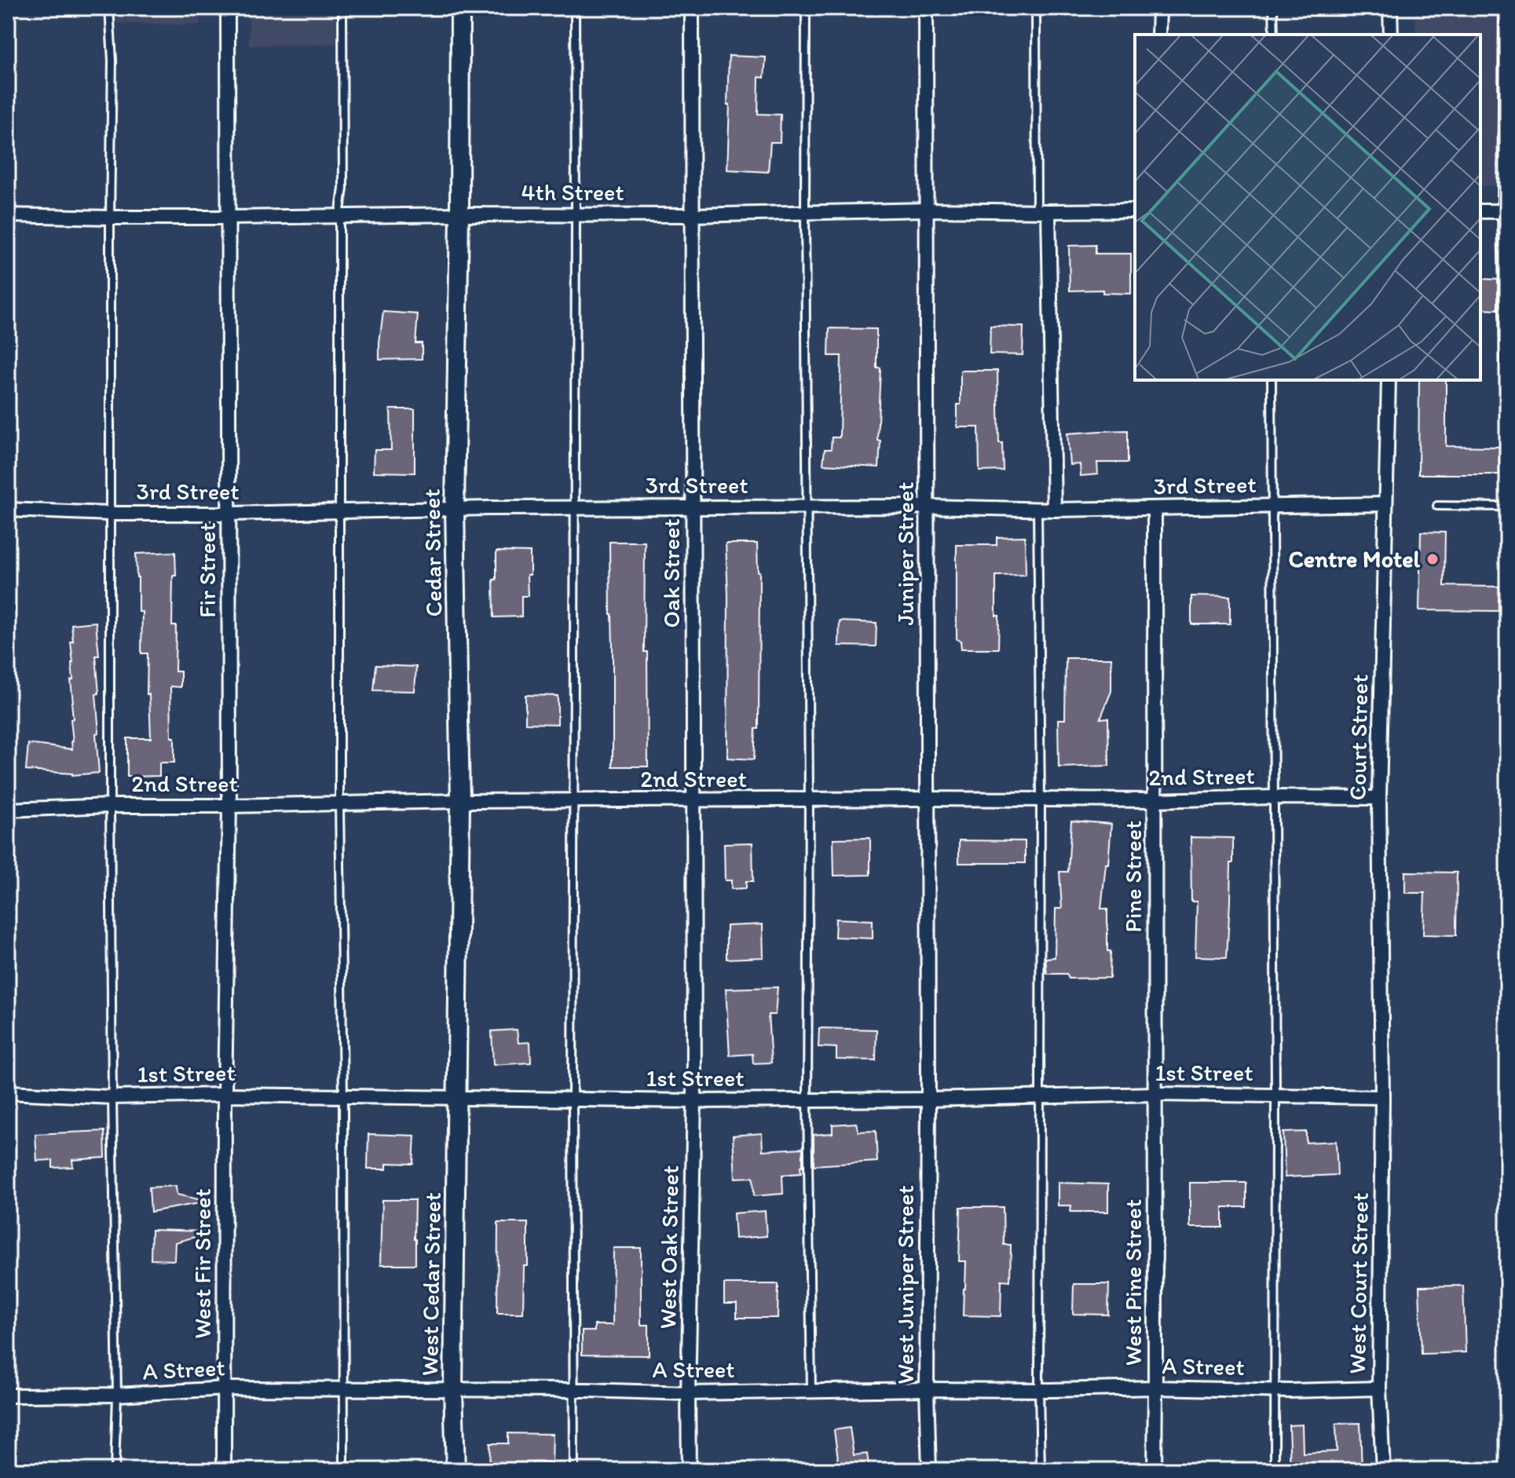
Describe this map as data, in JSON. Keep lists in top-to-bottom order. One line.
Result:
{"streets":{"street":["4th Street","3rd Street","Cedar Street","Juniper Street","Fir Street","Oak Street","Court Street","2nd Street","Pine Street","1st Street","West Oak Street","West Fir Street","West Pine Street","West Court Street","West Cedar Street","West Juniper Street","A Street"]},"crossings":[["4th Street","Cedar Street"],["4th Street","Juniper Street"],["4th Street","Fir Street"],["4th Street","Oak Street"],["3rd Street","Cedar Street"],["3rd Street","Juniper Street"],["3rd Street","Fir Street"],["3rd Street","Oak Street"],["3rd Street","Court Street"],["3rd Street","Pine Street"],["Cedar Street","2nd Street"],["Cedar Street","1st Street"],["Cedar Street","West Cedar Street"],["Juniper Street","2nd Street"],["Juniper Street","1st Street"],["Juniper Street","West Juniper Street"],["Fir Street","2nd Street"],["Fir Street","1st Street"],["Fir Street","West Fir Street"],["Oak Street","2nd Street"],["Oak Street","1st Street"],["Oak Street","West Oak Street"],["Court Street","2nd Street"],["Court Street","1st Street"],["Court Street","West Court Street"],["2nd Street","Pine Street"],["Pine Street","1st Street"],["Pine Street","West Pine Street"],["1st Street","West Oak Street"],["1st Street","West Fir Street"],["1st Street","West Pine Street"],["1st Street","West Court Street"],["1st Street","West Cedar Street"],["1st Street","West Juniper Street"],["West Oak Street","A Street"],["West Fir Street","A Street"],["West Pine Street","A Street"],["West Court Street","A Street"],["West Cedar Street","A Street"],["West Juniper Street","A Street"]],"places":["Centre Motel"]}
